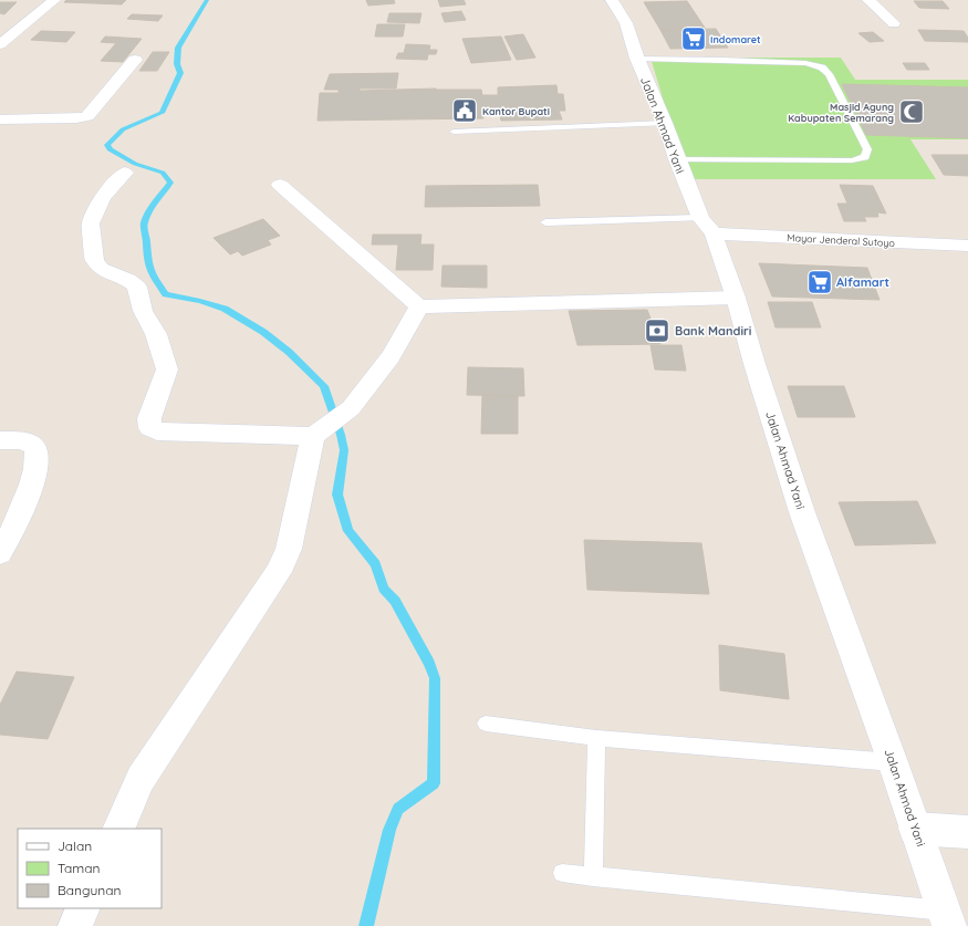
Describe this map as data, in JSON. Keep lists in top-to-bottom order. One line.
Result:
{"streets":{"street":["Jalan Ahmad Yani","Mayor Jenderal Sutoyo"]},"crossings":[["Jalan Ahmad Yani","Mayor Jenderal Sutoyo"]],"places":{"supermarket":["Indomaret","Alfamart"],"public building":["Kantor Bupati"],"mosque":["Masjid Agung Kabupaten Semarang"],"bank":["Bank Mandiri"]},"legend":["Jalan","Taman","Bangunan"]}
